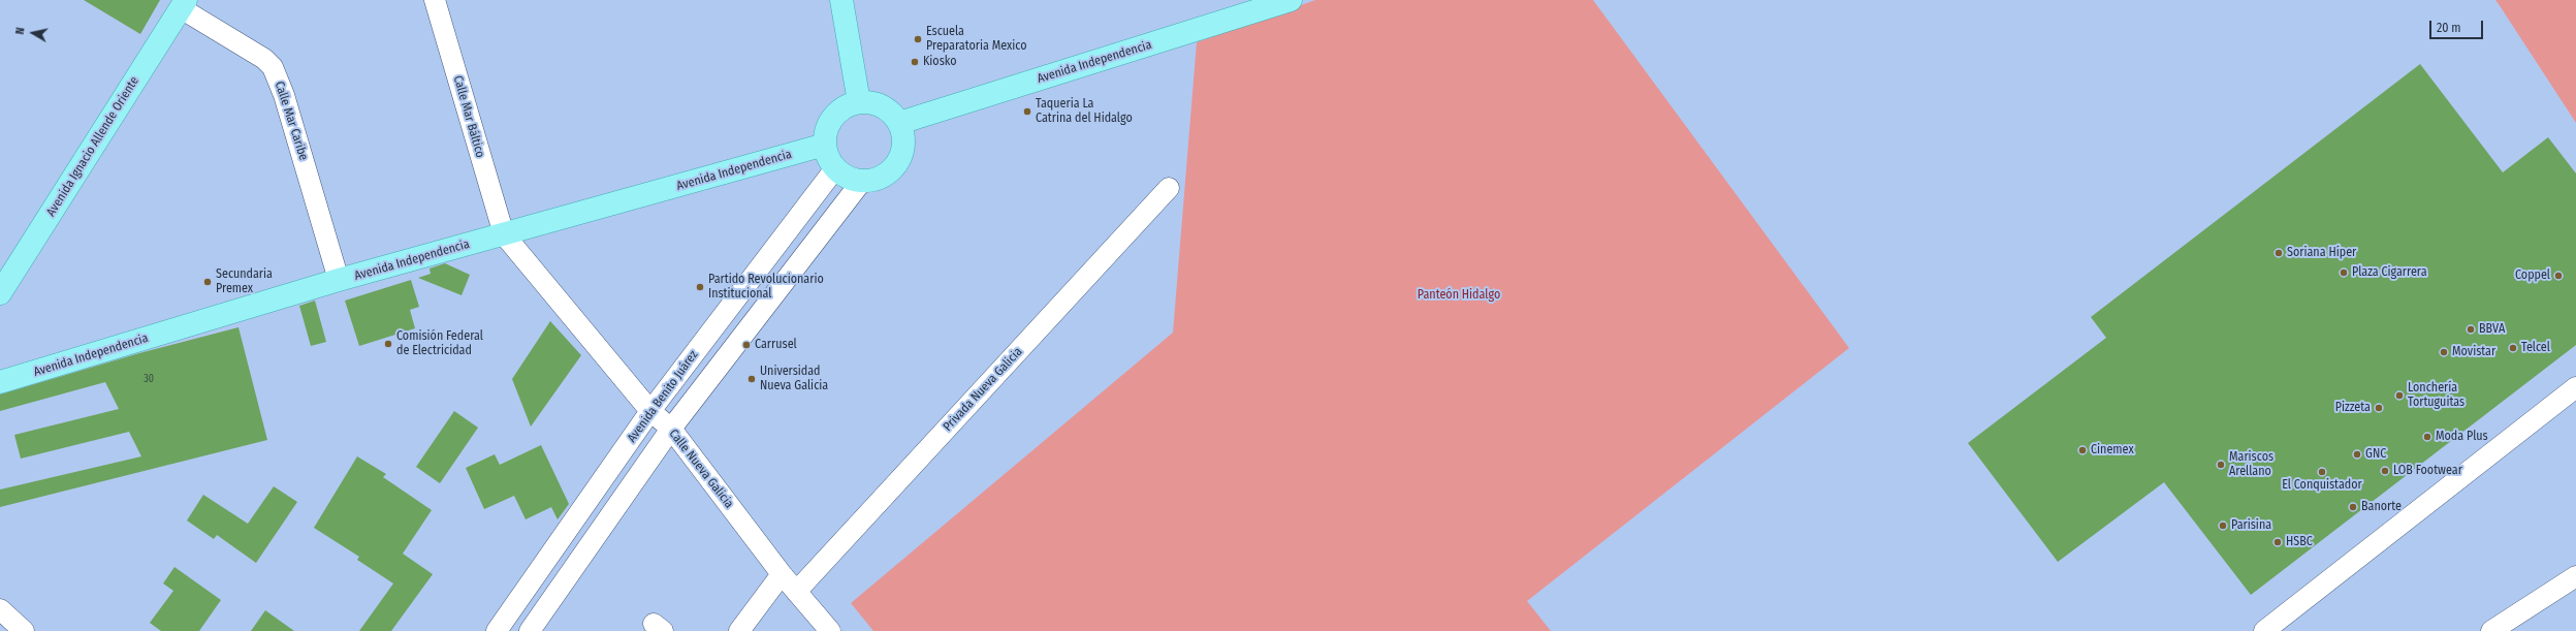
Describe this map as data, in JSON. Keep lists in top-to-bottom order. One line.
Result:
{"streets":{"main road":["Avenida Independencia","Avenida Ignacio Allende Oriente"],"street":["Calle Mar Báltico","Calle Mar Caribe","Privada Nueva Galicia","Avenida Benito Juárez","Calle Nueva Galicia"]},"crossings":[["Avenida Independencia","Calle Mar Báltico"],["Avenida Independencia","Calle Mar Caribe"],["Avenida Independencia","Avenida Benito Juárez"],["Avenida Independencia","Calle Nueva Galicia"],["Calle Mar Báltico","Calle Nueva Galicia"],["Calle Mar Caribe","Avenida Ignacio Allende Oriente"],["Privada Nueva Galicia","Calle Nueva Galicia"],["Avenida Benito Juárez","Calle Nueva Galicia"]],"parks":["Panteón Hidalgo"],"places":["Escuela Preparatoria Mexico","Kiosko","Taqueria La Catrina del Hidalgo","Soriana Híper","Plaza Cigarrera","Coppel","Secundaria Premex","Partido Revolucionario Institucional","BBVA","Comisión Federal de Electricidad","Carrusel","Telcel","Movistar","Universidad Nueva Galicia","Lonchería Tortuguitas","Pizzeta","Moda Plus","Cinemex","GNC","Mariscos Arellano","LOB Footwear","El Conquistador","Banorte","Parisina","HSBC"],"house_numbers":["30"],"scale_bar":"20 m","north":"left"}
